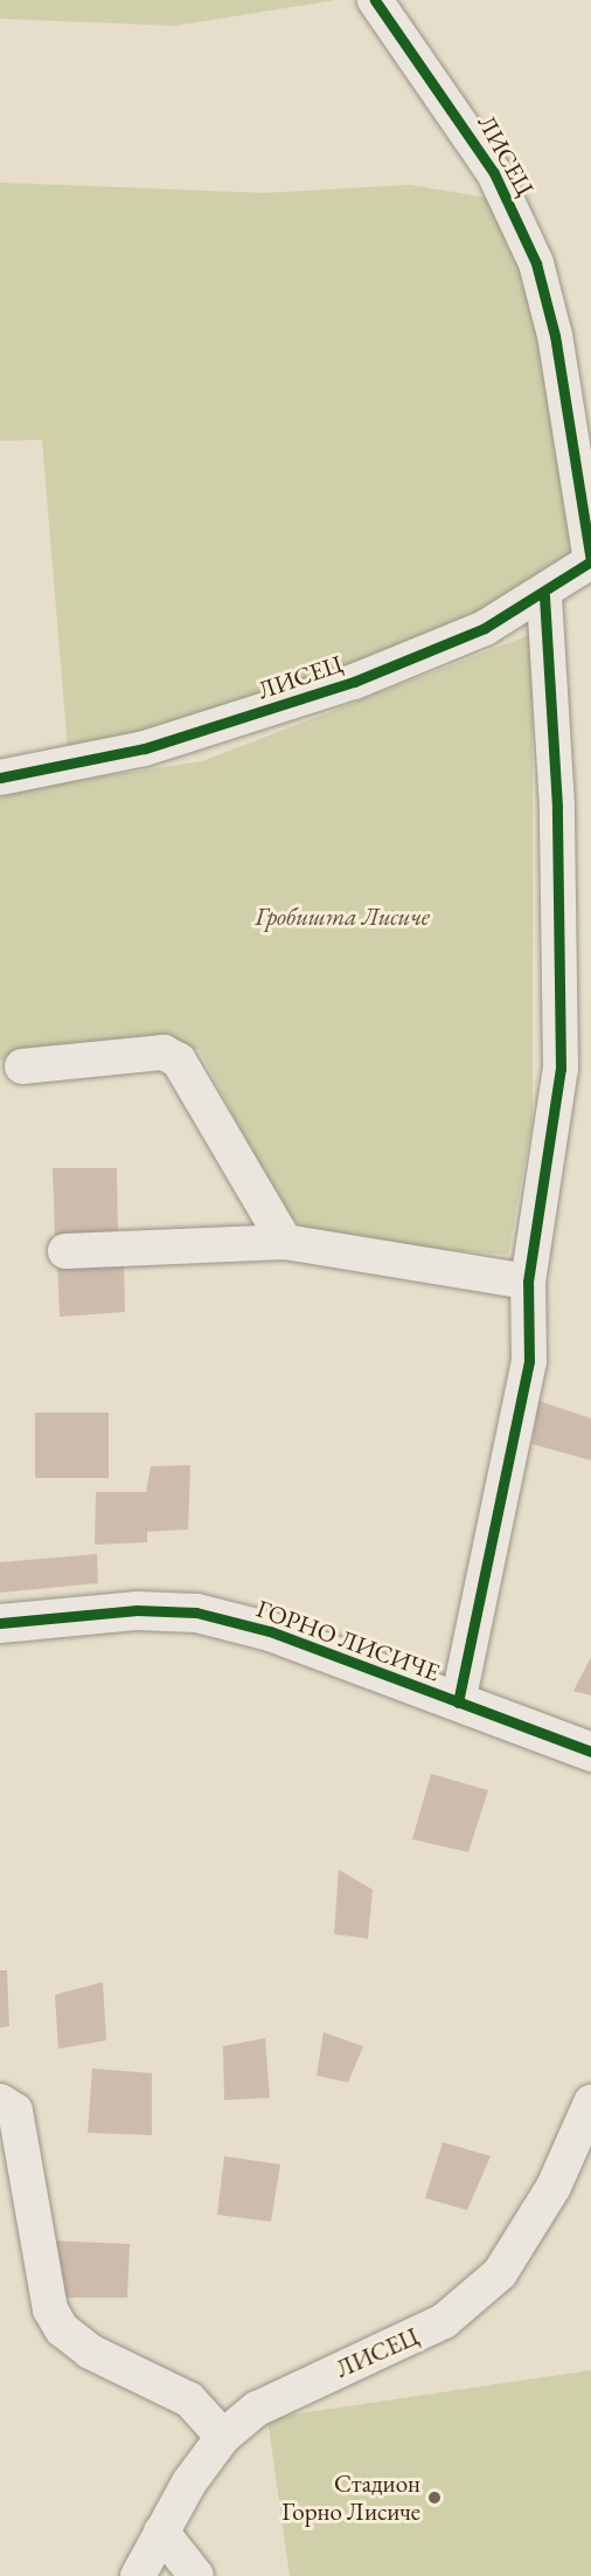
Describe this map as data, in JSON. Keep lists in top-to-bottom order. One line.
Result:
{"streets":{"street":["ЛИСЕЦ","ГОРНО ЛИСИЧЕ"]},"parks":["Гробишта Лисиче"],"places":["Стадион Горно Лисиче"]}
